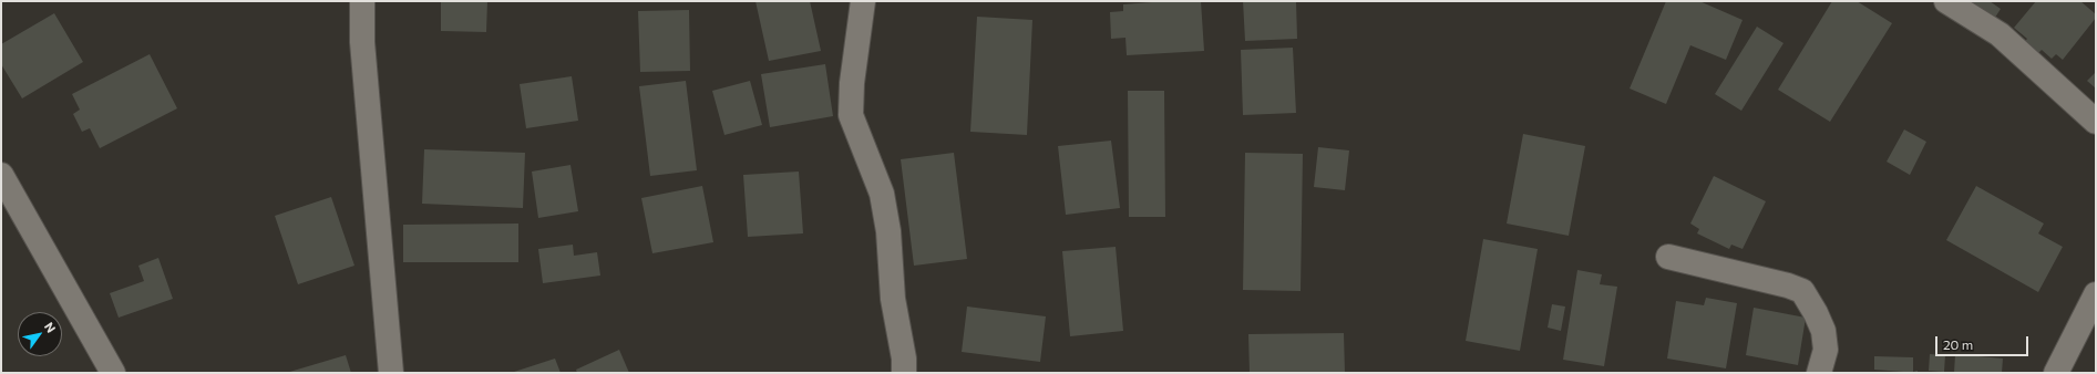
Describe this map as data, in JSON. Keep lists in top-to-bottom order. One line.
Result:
{"scale_bar":"20 m","north":"top right"}
